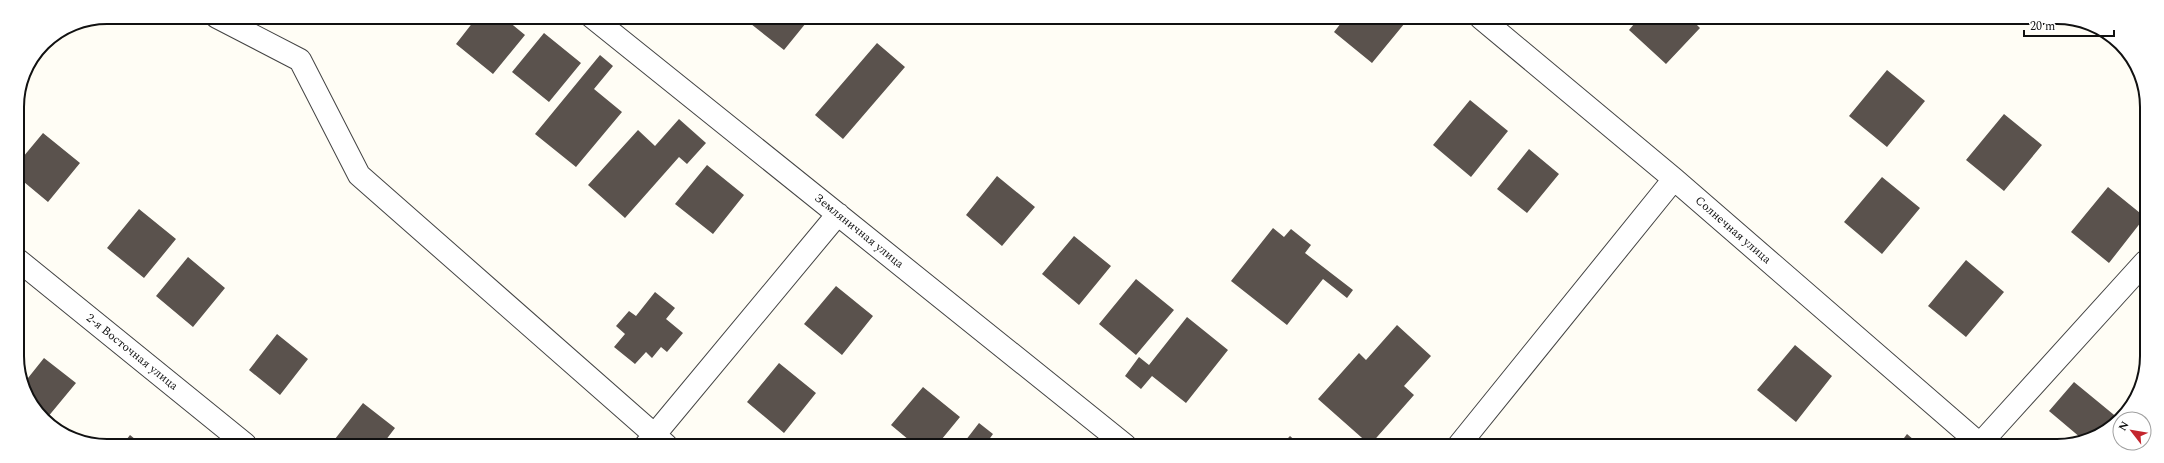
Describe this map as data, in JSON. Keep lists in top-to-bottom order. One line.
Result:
{"streets":{"street":["Солнечная улица","Земляничная улица","2-я Восточная улица"]},"scale_bar":"20 m","north":"top left"}
